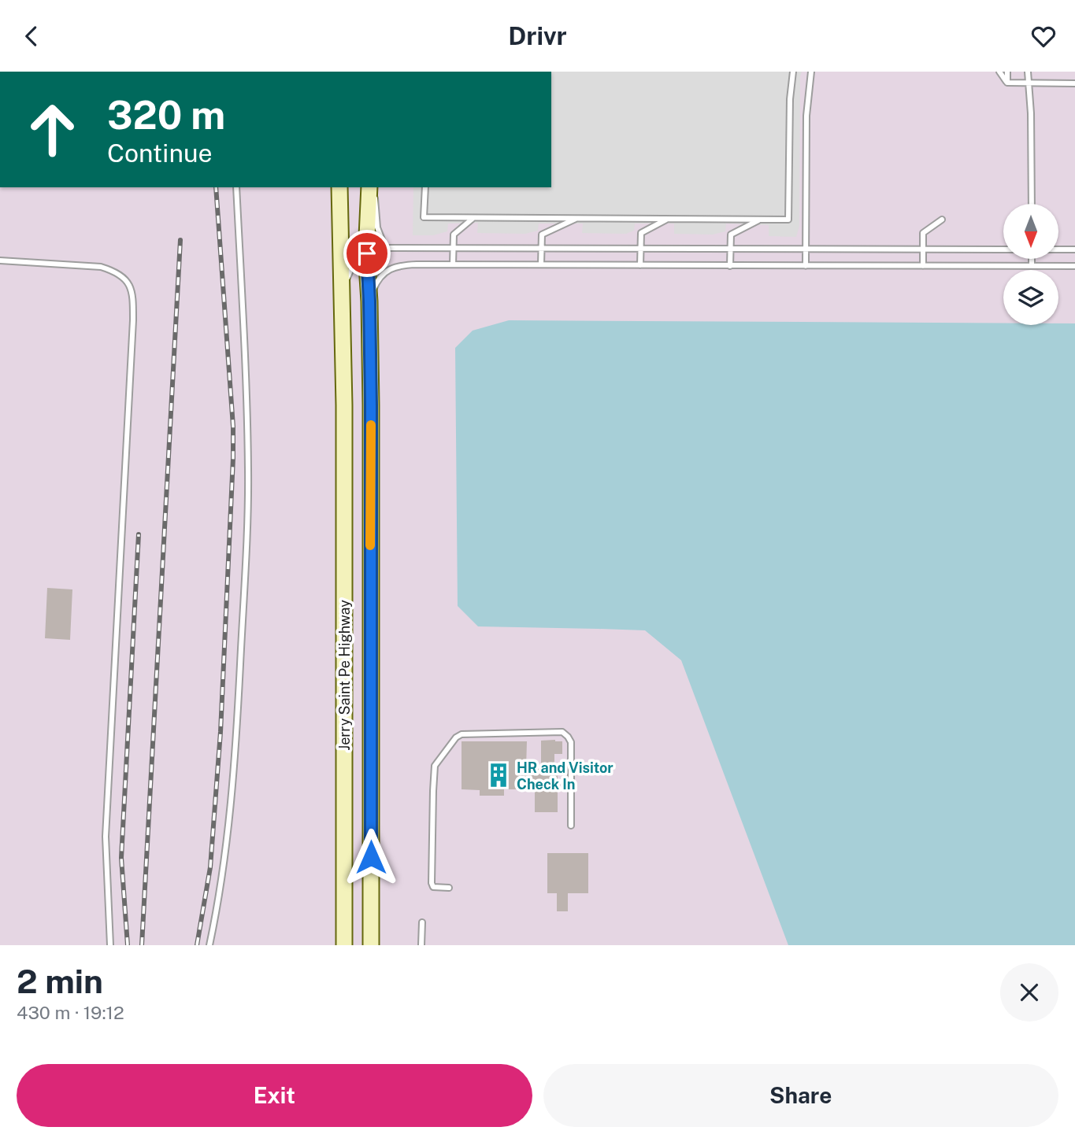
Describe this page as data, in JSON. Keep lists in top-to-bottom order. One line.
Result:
{"streets":{"main road":["Jerry Saint Pe Highway"]},"places":{"building":["HR and Visitor Check In"]},"north":"bottom","page":{"header":"Drivr","turn":["320 m","Continue"],"heading":["2 min","430 m · 19:12"],"buttons":["Exit","Share"]}}
